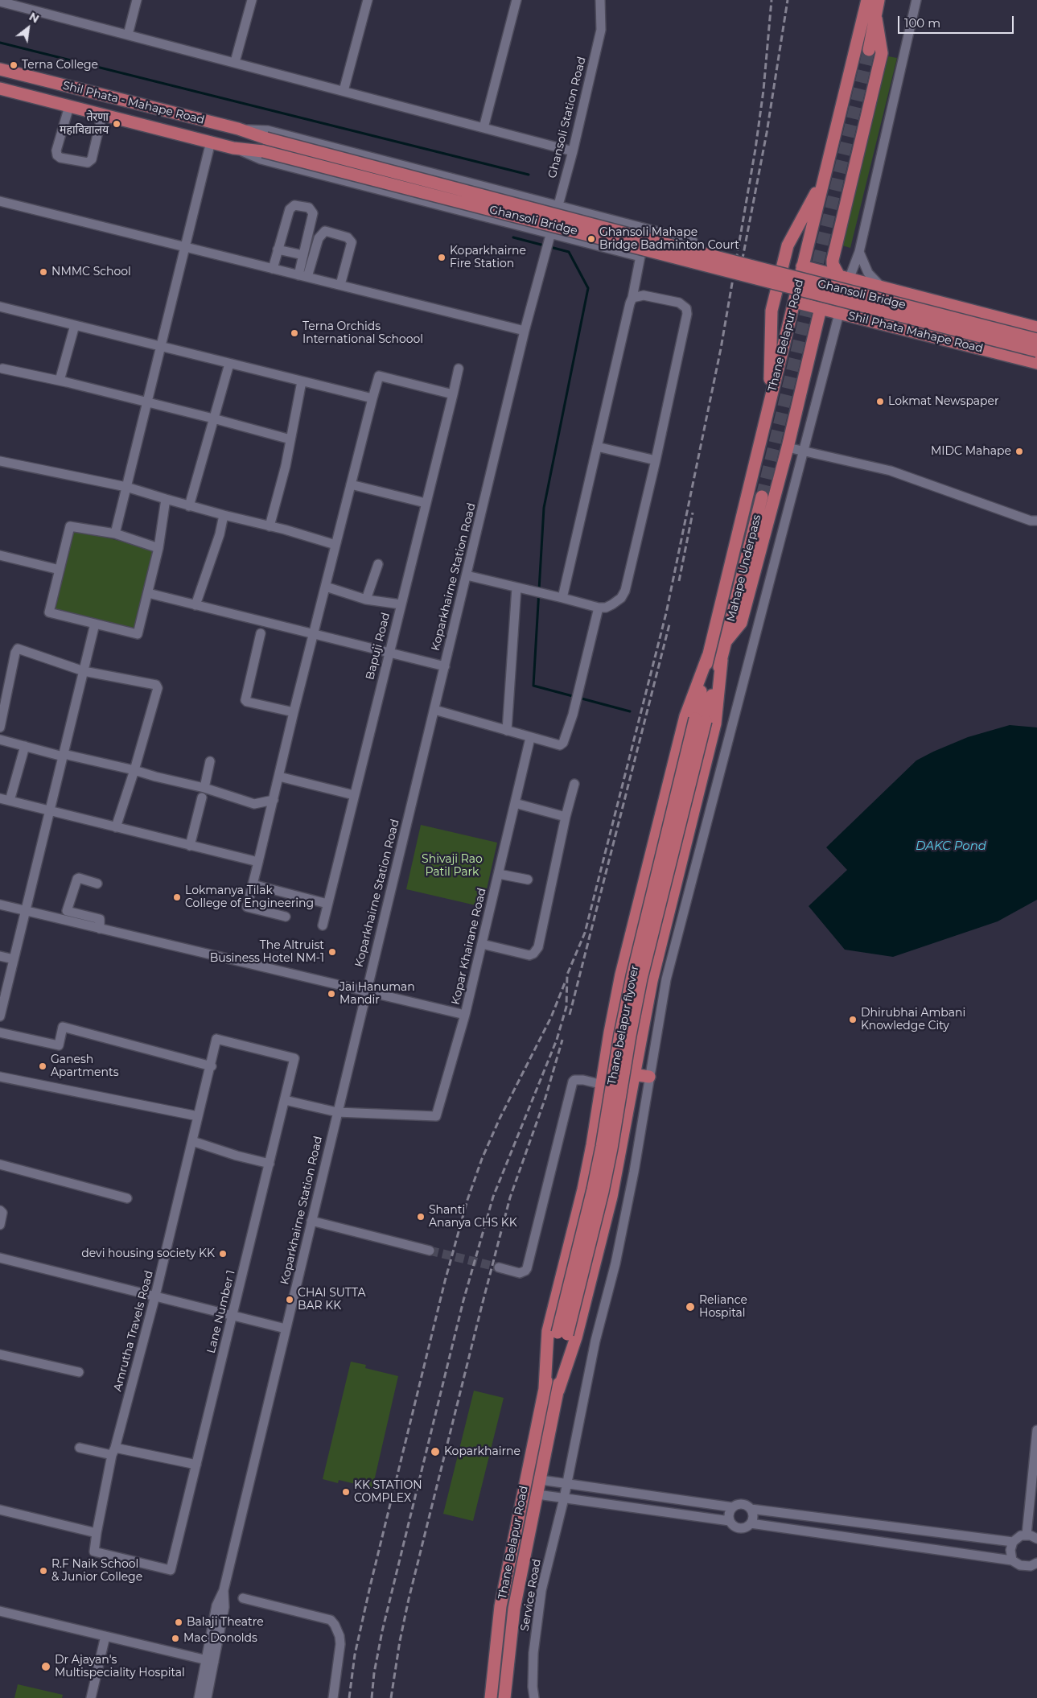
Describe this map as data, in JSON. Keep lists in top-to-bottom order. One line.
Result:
{"streets":{"main road":["Shil Phata - Mahape Road","Ghansoli Bridge","Shil Phata Mahape Road","Thane Belapur Road","Mahape Underpass","Thane belapur flyover"],"street":["Ghansoli Station Road","Koparkhairne Station Road","Bapuji Road","Kopar Khairane Road","Lane Number 1","Amrutha Travels Road","Service Road"]},"crossings":[["Shil Phata - Mahape Road","Ghansoli Bridge"],["Ghansoli Station Road","Koparkhairne Station Road"],["Shil Phata Mahape Road","Thane Belapur Road"],["Shil Phata Mahape Road","Service Road"],["Koparkhairne Station Road","Kopar Khairane Road"],["Lane Number 1","Amrutha Travels Road"]],"water":["DAKC Pond"],"parks":["Shivaji Rao Patil Park"],"places":["Terna College","तेरणा महाविद्यालय","Ghansoli Mahape Bridge Badminton Court","Koparkhairne Fire Station","NMMC School","Terna Orchids International Schoool","Lokmat Newspaper","MIDC Mahape","Lokmanya Tilak College of Engineering","The Altruist Business Hotel NM-1","Jai Hanuman Mandir","Dhirubhai Ambani Knowledge City","Ganesh Apartments","Shanti Ananya CHS KK","devi housing society KK","CHAI SUTTA BAR KK","Reliance Hospital","Koparkhairne","KK STATION COMPLEX","R.F Naik School & Junior College","Balaji Theatre","Mac Donolds","Dr Ajayan's Multispeciality Hospital"],"scale_bar":"100 m","north":"top right"}
